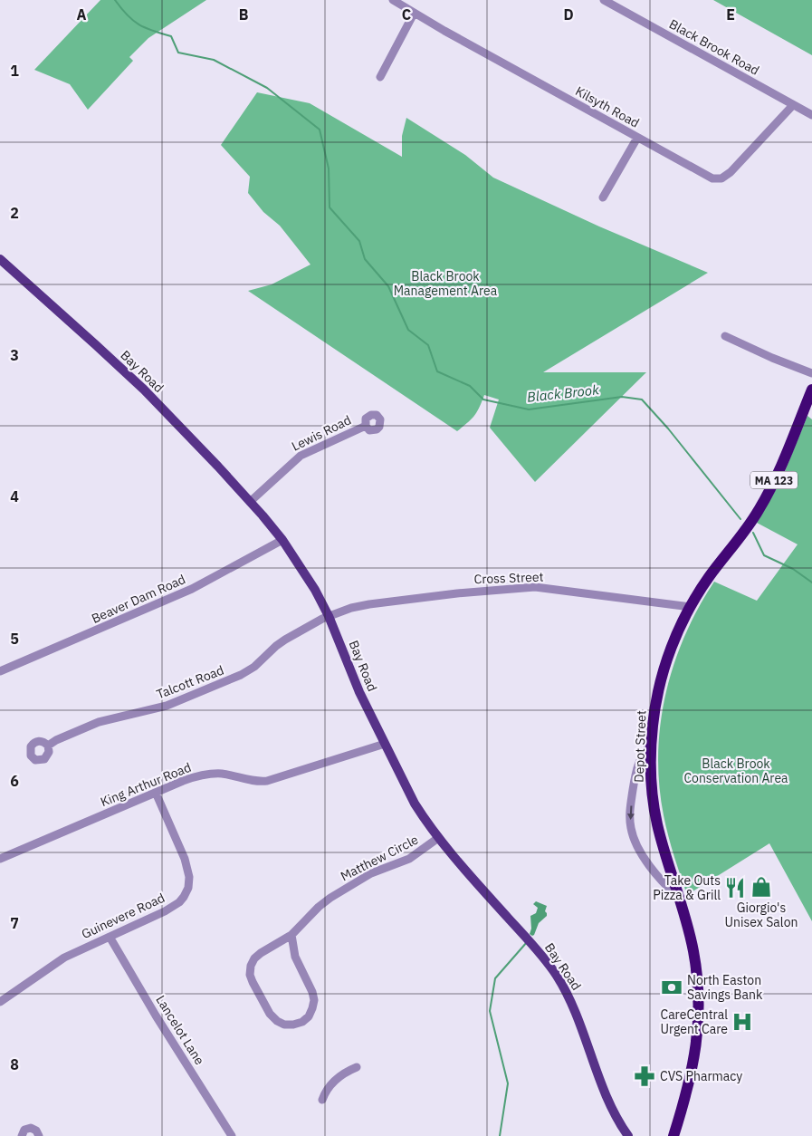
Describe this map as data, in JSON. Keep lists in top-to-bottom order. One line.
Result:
{"streets":{"highway":["MA 123","Depot Street"],"main road":["Bay Road"],"street":["Black Brook Road","Kilsyth Road","Lewis Road","Cross Street","Beaver Dam Road","Talcott Road","King Arthur Road","Matthew Circle","Guinevere Road","Lancelot Lane"]},"crossings":[["Black Brook Road","Kilsyth Road"],["Bay Road","Lewis Road"],["Bay Road","Cross Street"],["Bay Road","Beaver Dam Road"],["Bay Road","Talcott Road"],["Bay Road","King Arthur Road"],["Bay Road","Matthew Circle"],["Cross Street","Talcott Road"],["Cross Street","Depot Street"],["King Arthur Road","Guinevere Road"],["Guinevere Road","Lancelot Lane"]],"water":["Black Brook"],"parks":["Black Brook Management Area","Black Brook Conservation Area"],"places":{"shop":["Giorgio's Unisex Salon"],"restaurant":["Take Outs Pizza & Grill"],"bank":["North Easton Savings Bank"],"hospital":["CareCentral Urgent Care"],"pharmacy":["CVS Pharmacy"]},"grid":{"columns":["A","B","C","D","E"],"rows":["1","2","3","4","5","6","7","8"]}}
